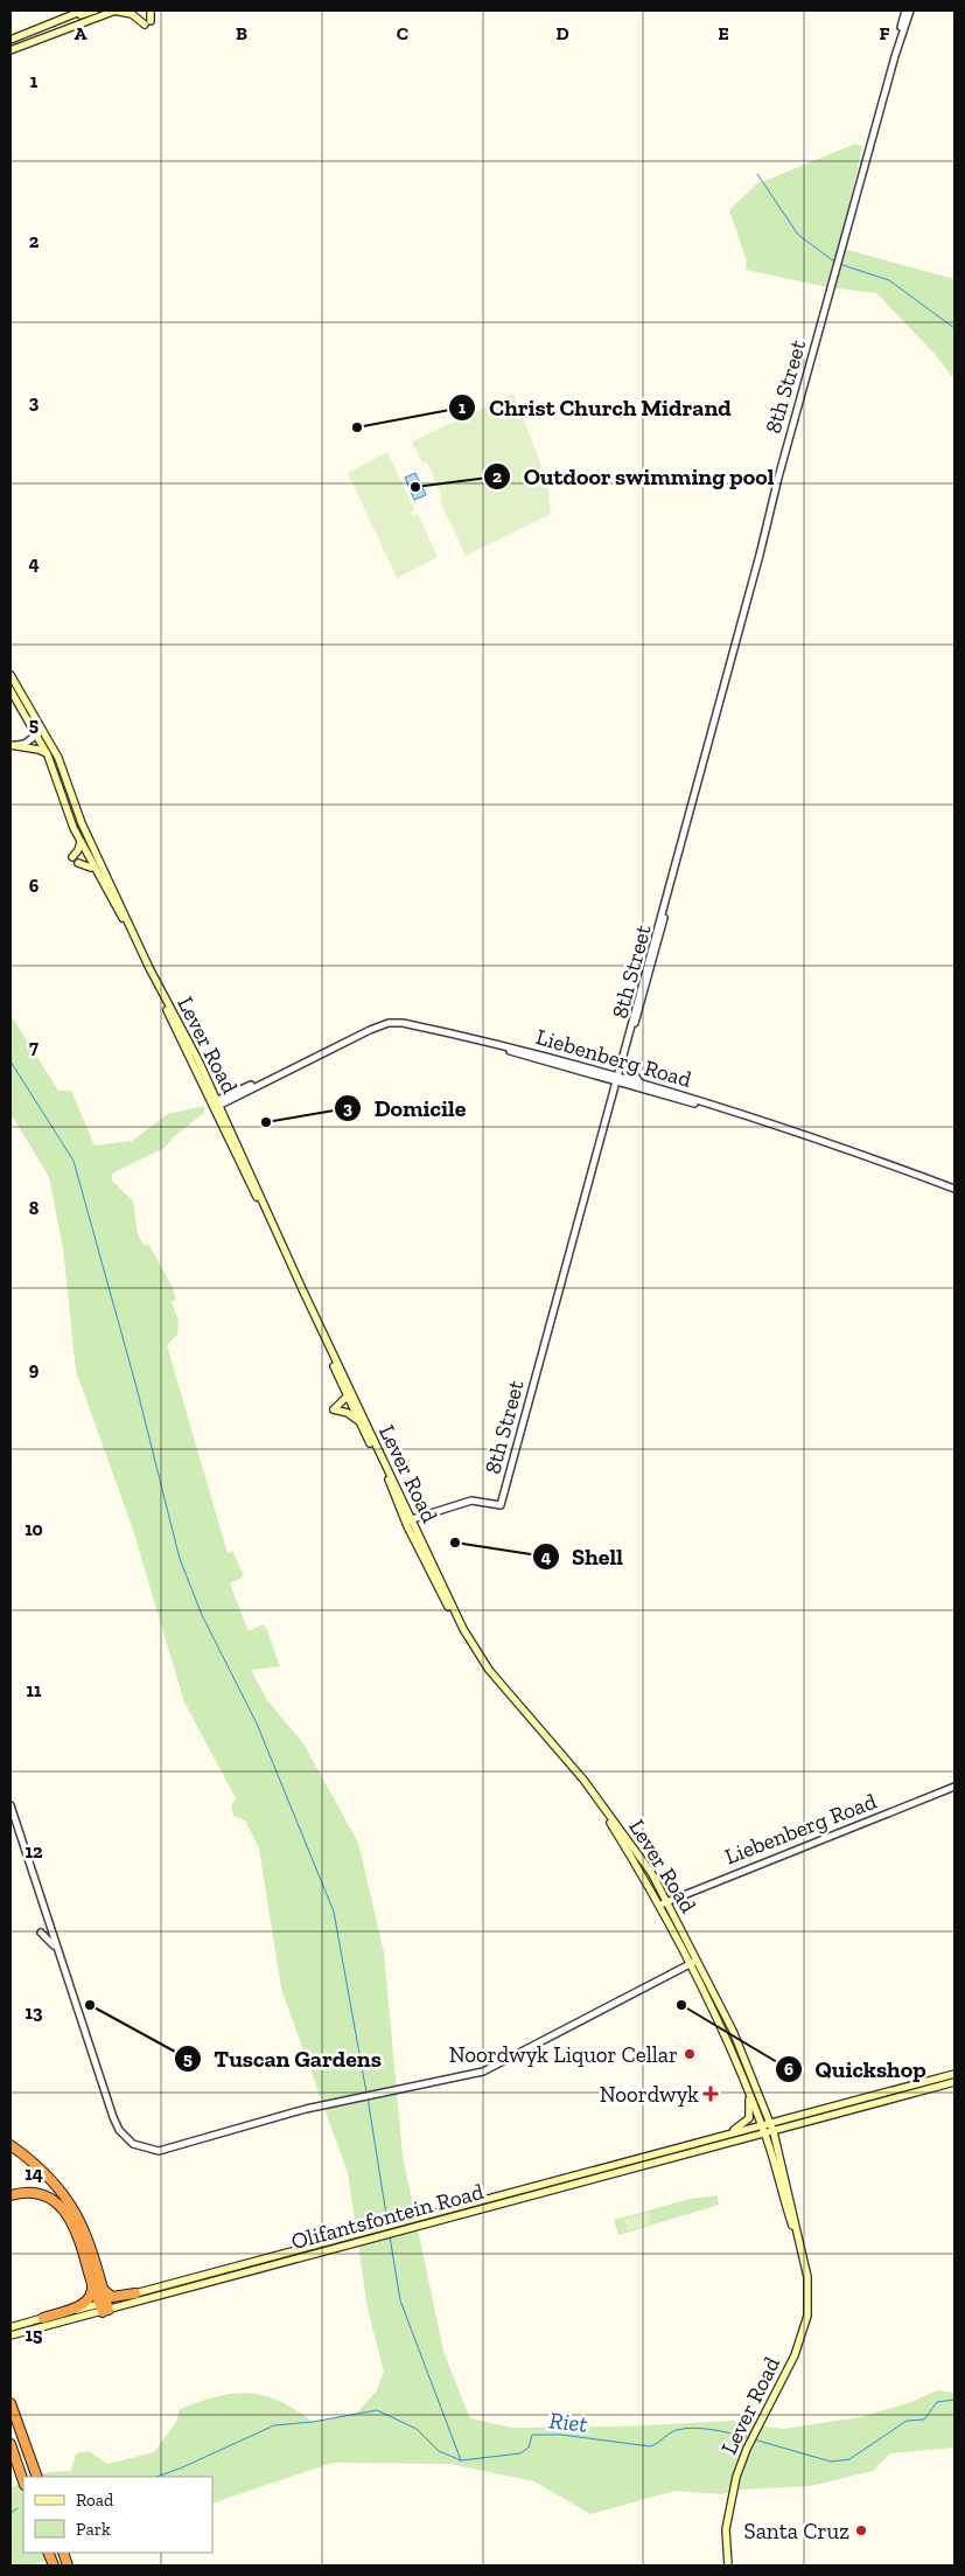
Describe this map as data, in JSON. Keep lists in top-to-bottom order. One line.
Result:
{"streets":{"main road":["Lever Road","Olifantsfontein Road"],"street":["8th Street","Liebenberg Road"]},"crossings":[["8th Street","Lever Road"],["8th Street","Liebenberg Road"],["Lever Road","Liebenberg Road"],["Lever Road","Olifantsfontein Road"]],"water":["Riet"],"places":{"other":["Christ Church Midrand","Outdoor swimming pool","Domicile","Shell","Tuscan Gardens","Quickshop","Noordwyk Liquor Cellar","Santa Cruz"],"health":["Noordwyk"]},"legend":["Road","Park"],"grid":{"columns":["A","B","C","D","E","F"],"rows":["1","2","3","4","5","6","7","8","9","10","11","12","13","14","15"]}}
